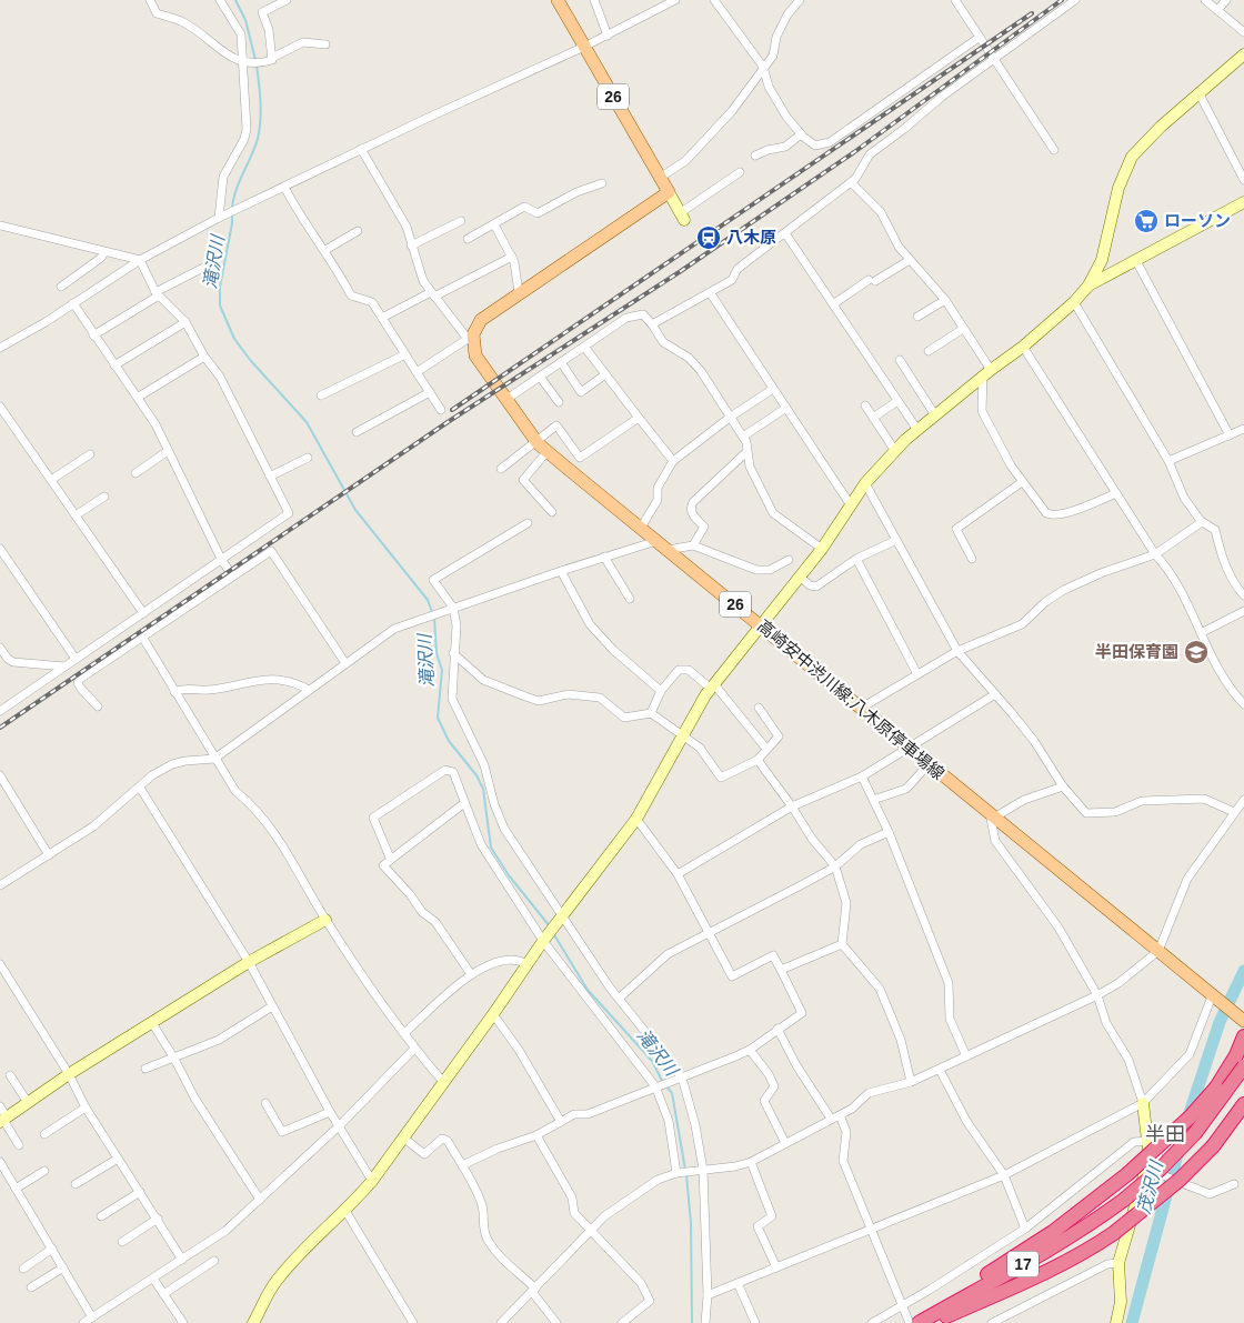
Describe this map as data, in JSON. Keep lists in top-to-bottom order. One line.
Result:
{"streets":{"highway":["17"],"main road":["26","高崎安中渋川線;八木原停車場線"]},"crossings":[["26","高崎安中渋川線;八木原停車場線"]],"districts":["半田"],"water":["滝沢川","茂沢川"],"places":{"supermarket":["ローソン"],"station":["八木原"],"school or university":["半田保育園"]}}
